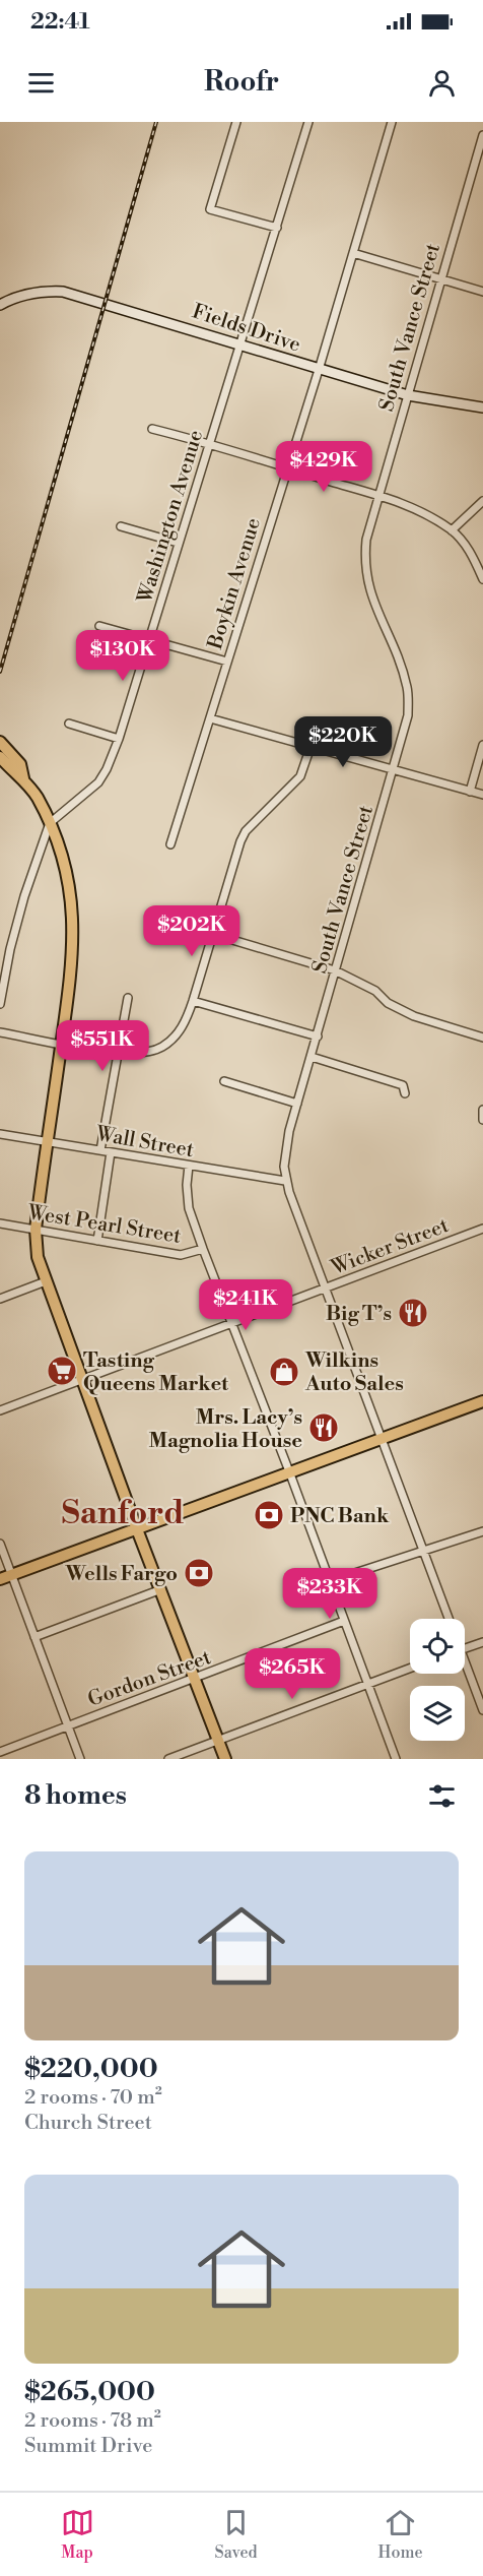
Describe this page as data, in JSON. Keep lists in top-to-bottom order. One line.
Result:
{"streets":{"street":["Fields Drive","South Vance Street","Washington Avenue","Boykin Avenue","Wall Street","West Pearl Street","Wicker Street","Gordon Street"]},"crossings":[["Fields Drive","South Vance Street"],["Fields Drive","Washington Avenue"],["Fields Drive","Boykin Avenue"],["South Vance Street","Wall Street"],["South Vance Street","Wicker Street"]],"districts":["Sanford"],"places":{"restaurant":["Big T’s","Mrs. Lacy’s Magnolia House"],"supermarket":["Tasting Queens Market"],"shop":["Wilkins Auto Sales"],"bank":["PNC Bank","Wells Fargo"]},"page":{"status":"22:41","header":"Roofr","price":["$429K","$130K","$220K","$202K","$551K","$241K","$233K","$265K"],"heading":"8 homes","list":[{"name":"$220,000","note":"2 rooms · 70 m² · Church Street"},{"name":"$265,000","note":"2 rooms · 78 m² · Summit Drive"}],"tabs":["Map","Saved","Home"]}}
